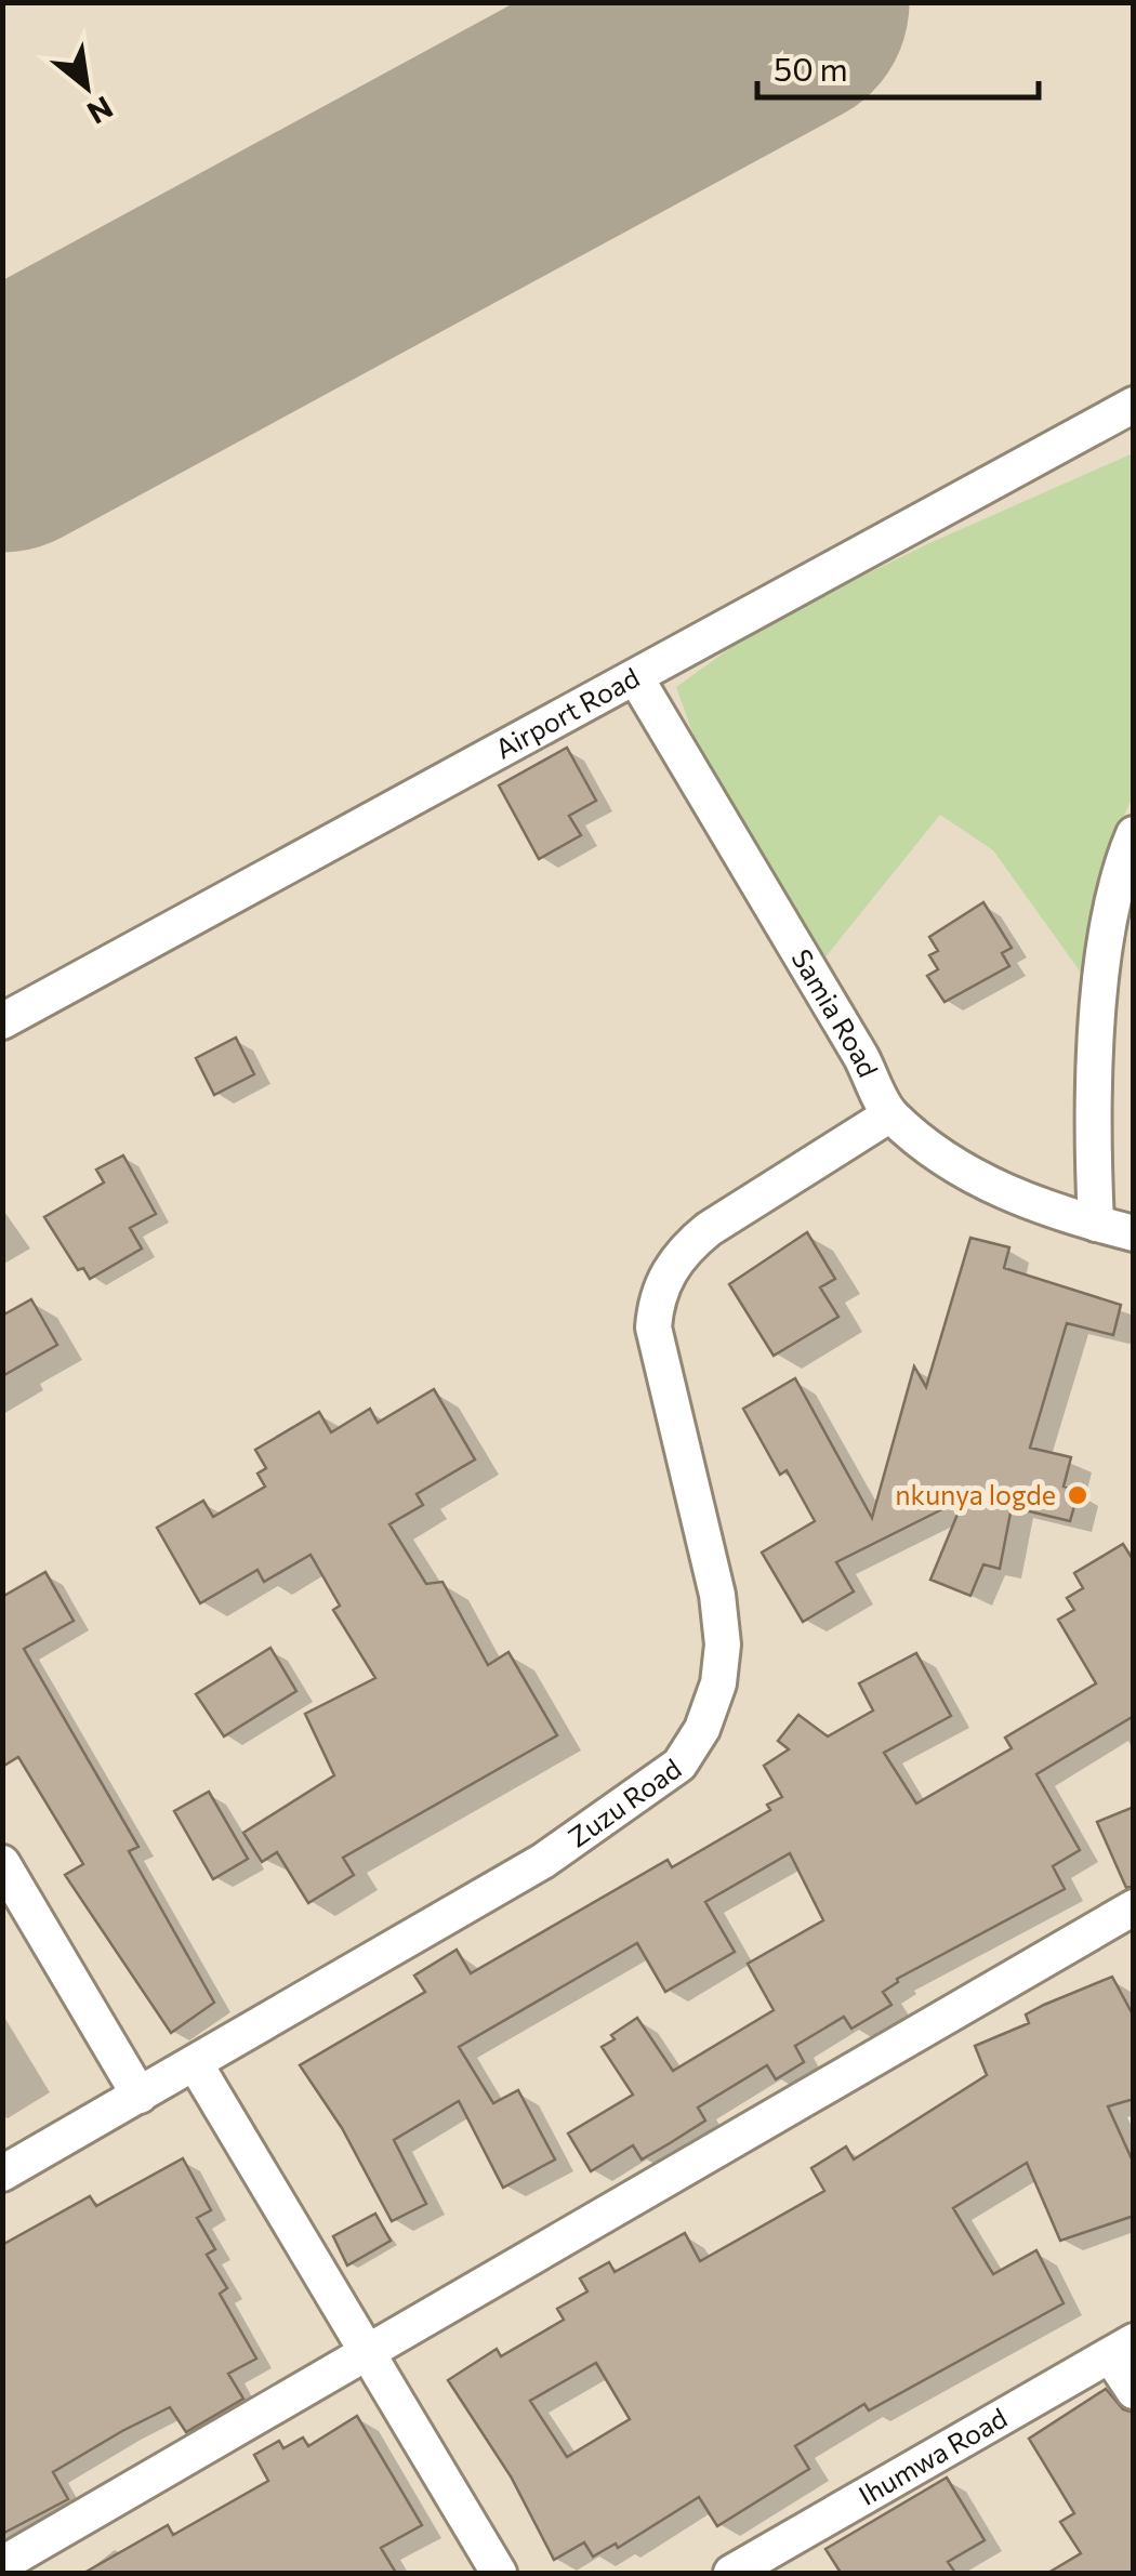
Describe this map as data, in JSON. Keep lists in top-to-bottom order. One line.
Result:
{"streets":{"street":["Airport Road","Samia Road","Zuzu Road","Ihumwa Road"]},"crossings":[["Airport Road","Samia Road"],["Samia Road","Zuzu Road"]],"places":["nkunya logde"],"scale_bar":"50 m","north":"bottom right"}
